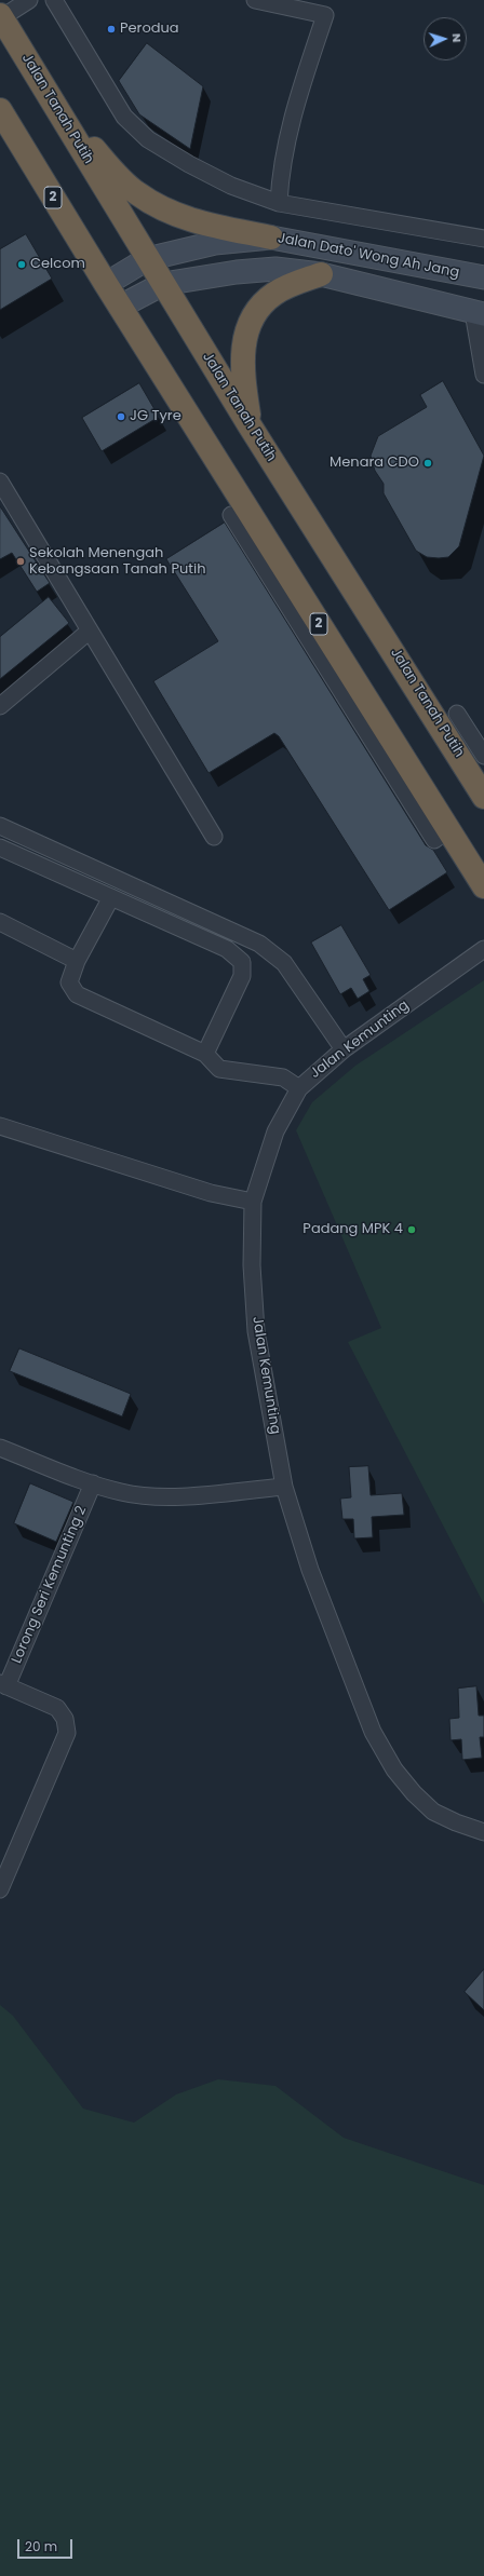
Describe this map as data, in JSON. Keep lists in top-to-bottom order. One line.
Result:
{"streets":{"highway":["Jalan Tanah Putih","2"],"main road":["Jalan Dato' Wong Ah Jang"],"street":["Jalan Kemunting","Lorong Seri Kemunting 2"]},"crossings":[["Jalan Tanah Putih","Jalan Dato' Wong Ah Jang"],["2","Jalan Dato' Wong Ah Jang"]],"places":["Perodua","Celcom","JG Tyre","Menara CDO","Sekolah Menengah Kebangsaan Tanah Putih","Padang MPK 4"],"scale_bar":"20 m","north":"right"}
